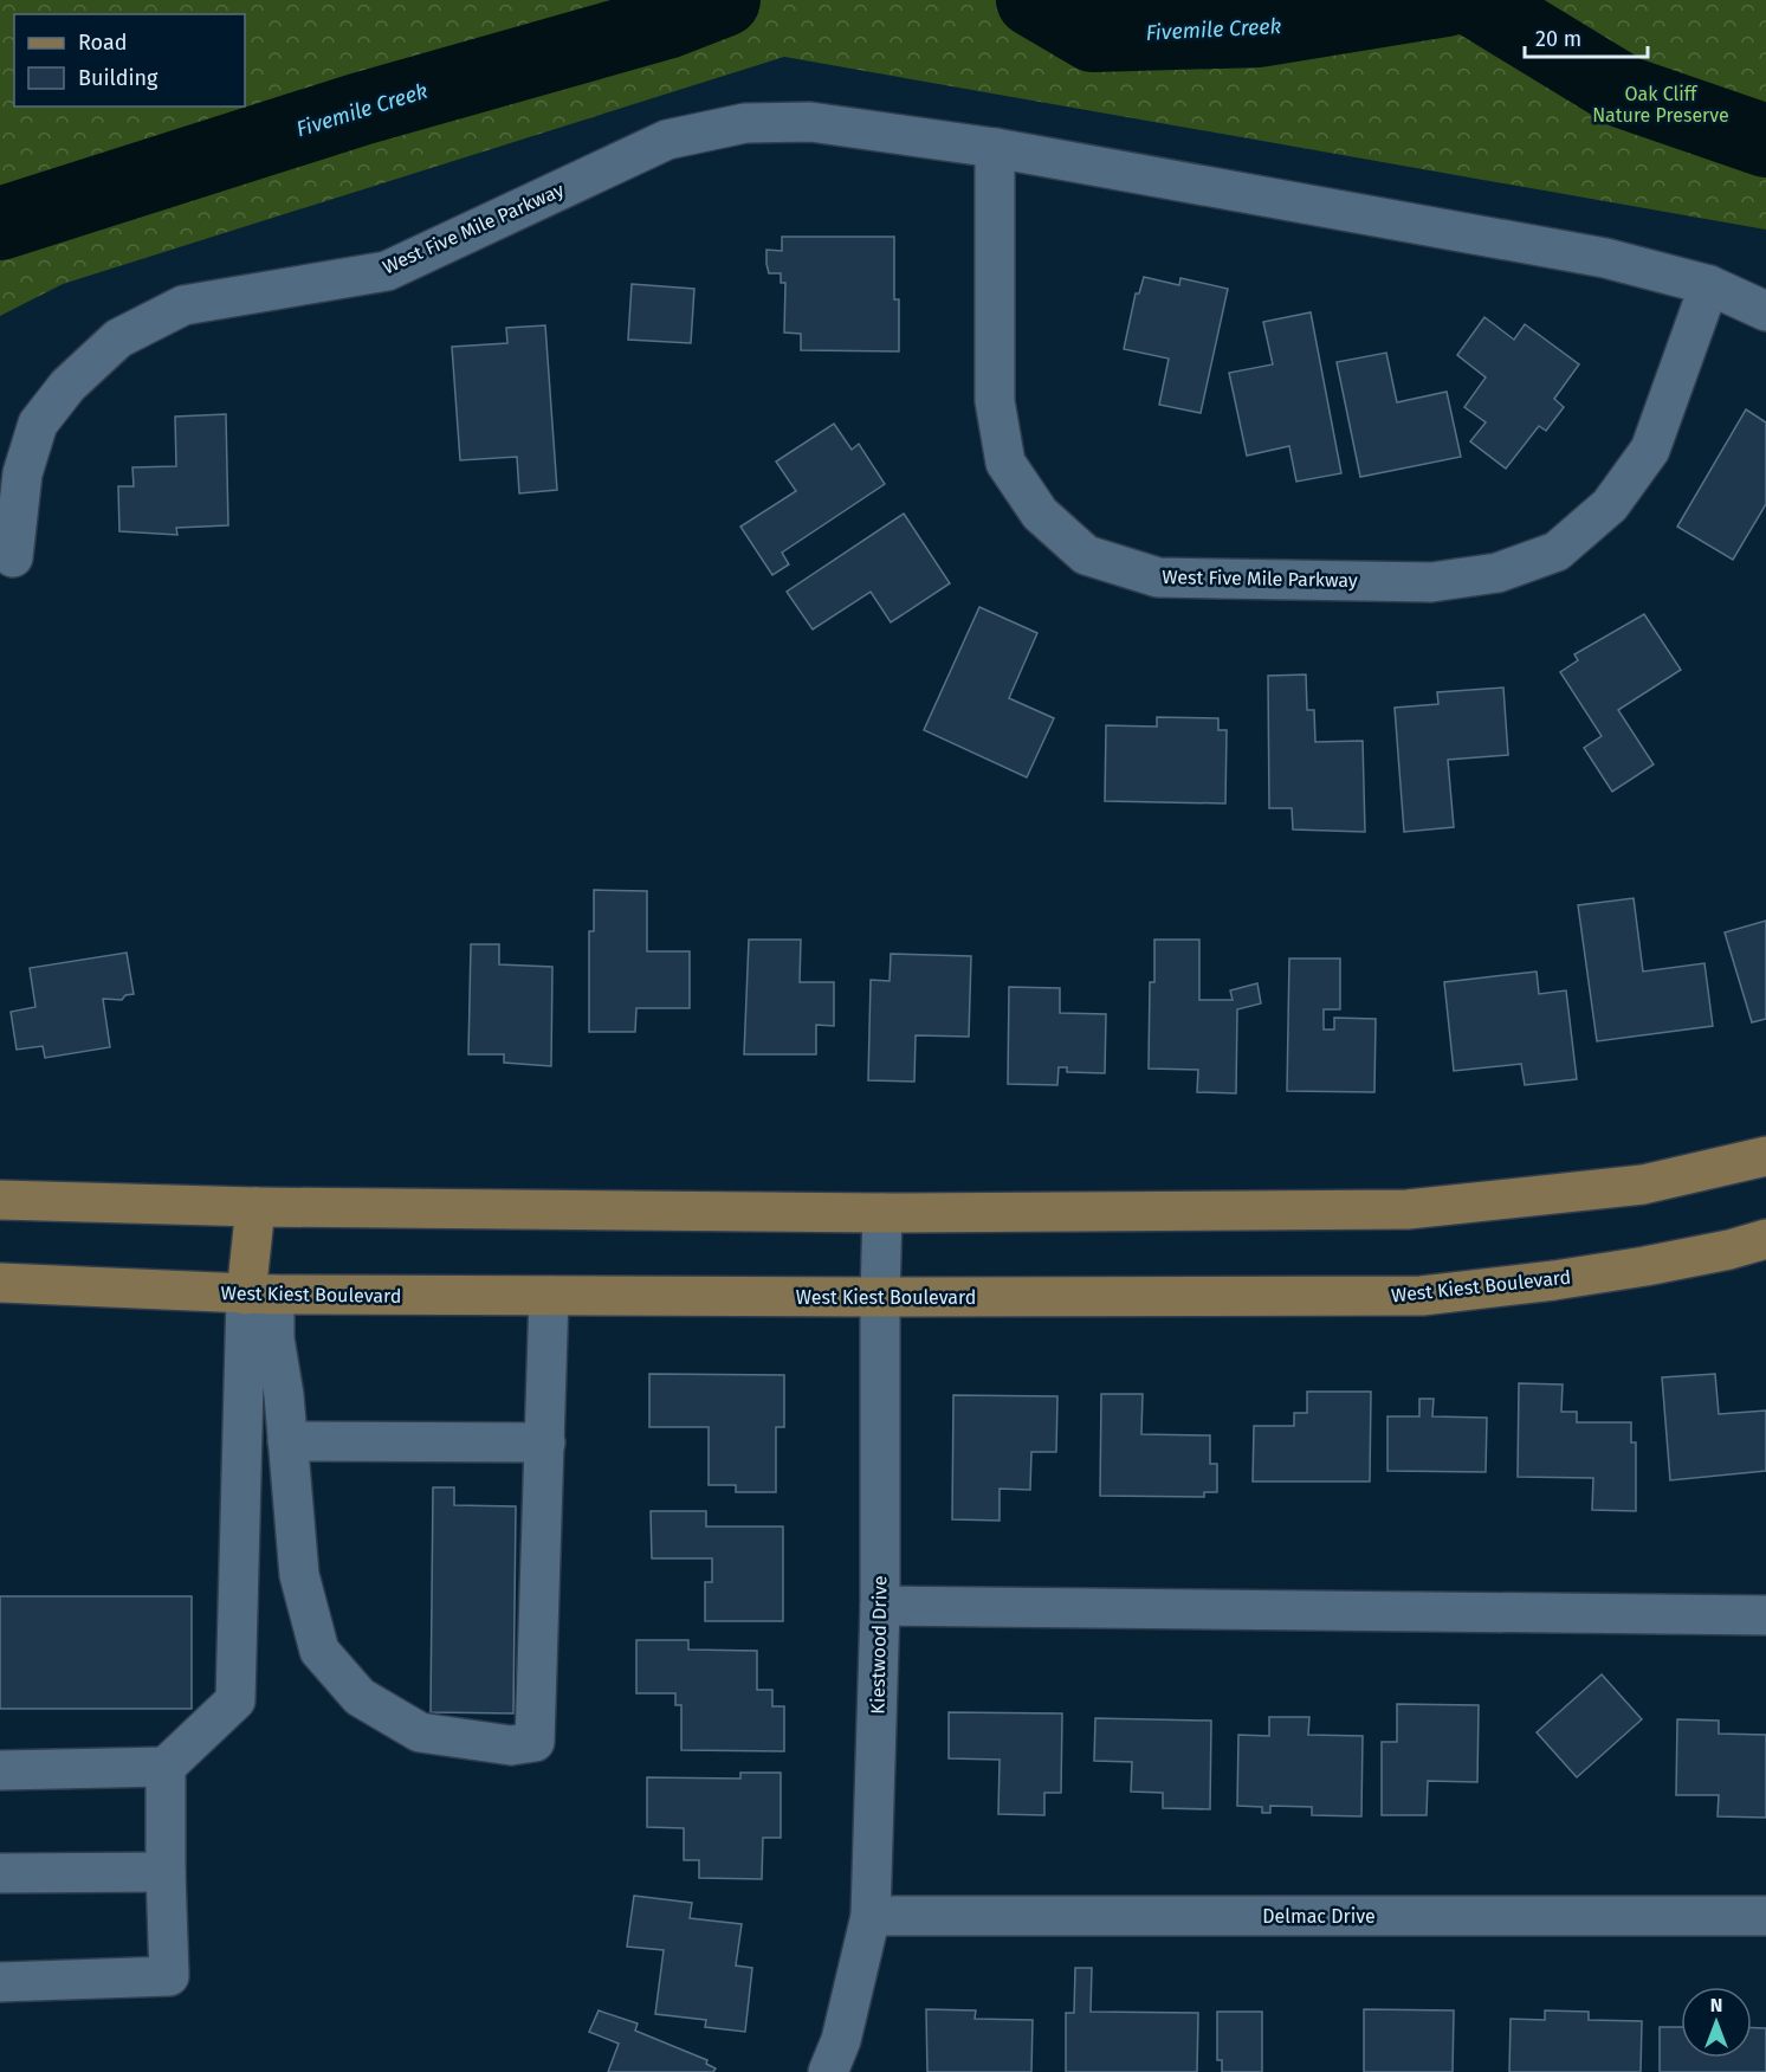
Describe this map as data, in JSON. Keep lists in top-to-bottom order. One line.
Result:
{"streets":{"main road":["West Kiest Boulevard"],"street":["West Five Mile Parkway","Kiestwood Drive","Delmac Drive"]},"crossings":[["West Kiest Boulevard","Kiestwood Drive"],["Kiestwood Drive","Delmac Drive"]],"water":["Fivemile Creek"],"parks":["Oak Cliff Nature Preserve"],"legend":["Road","Building"],"scale_bar":"20 m","north":"top"}
